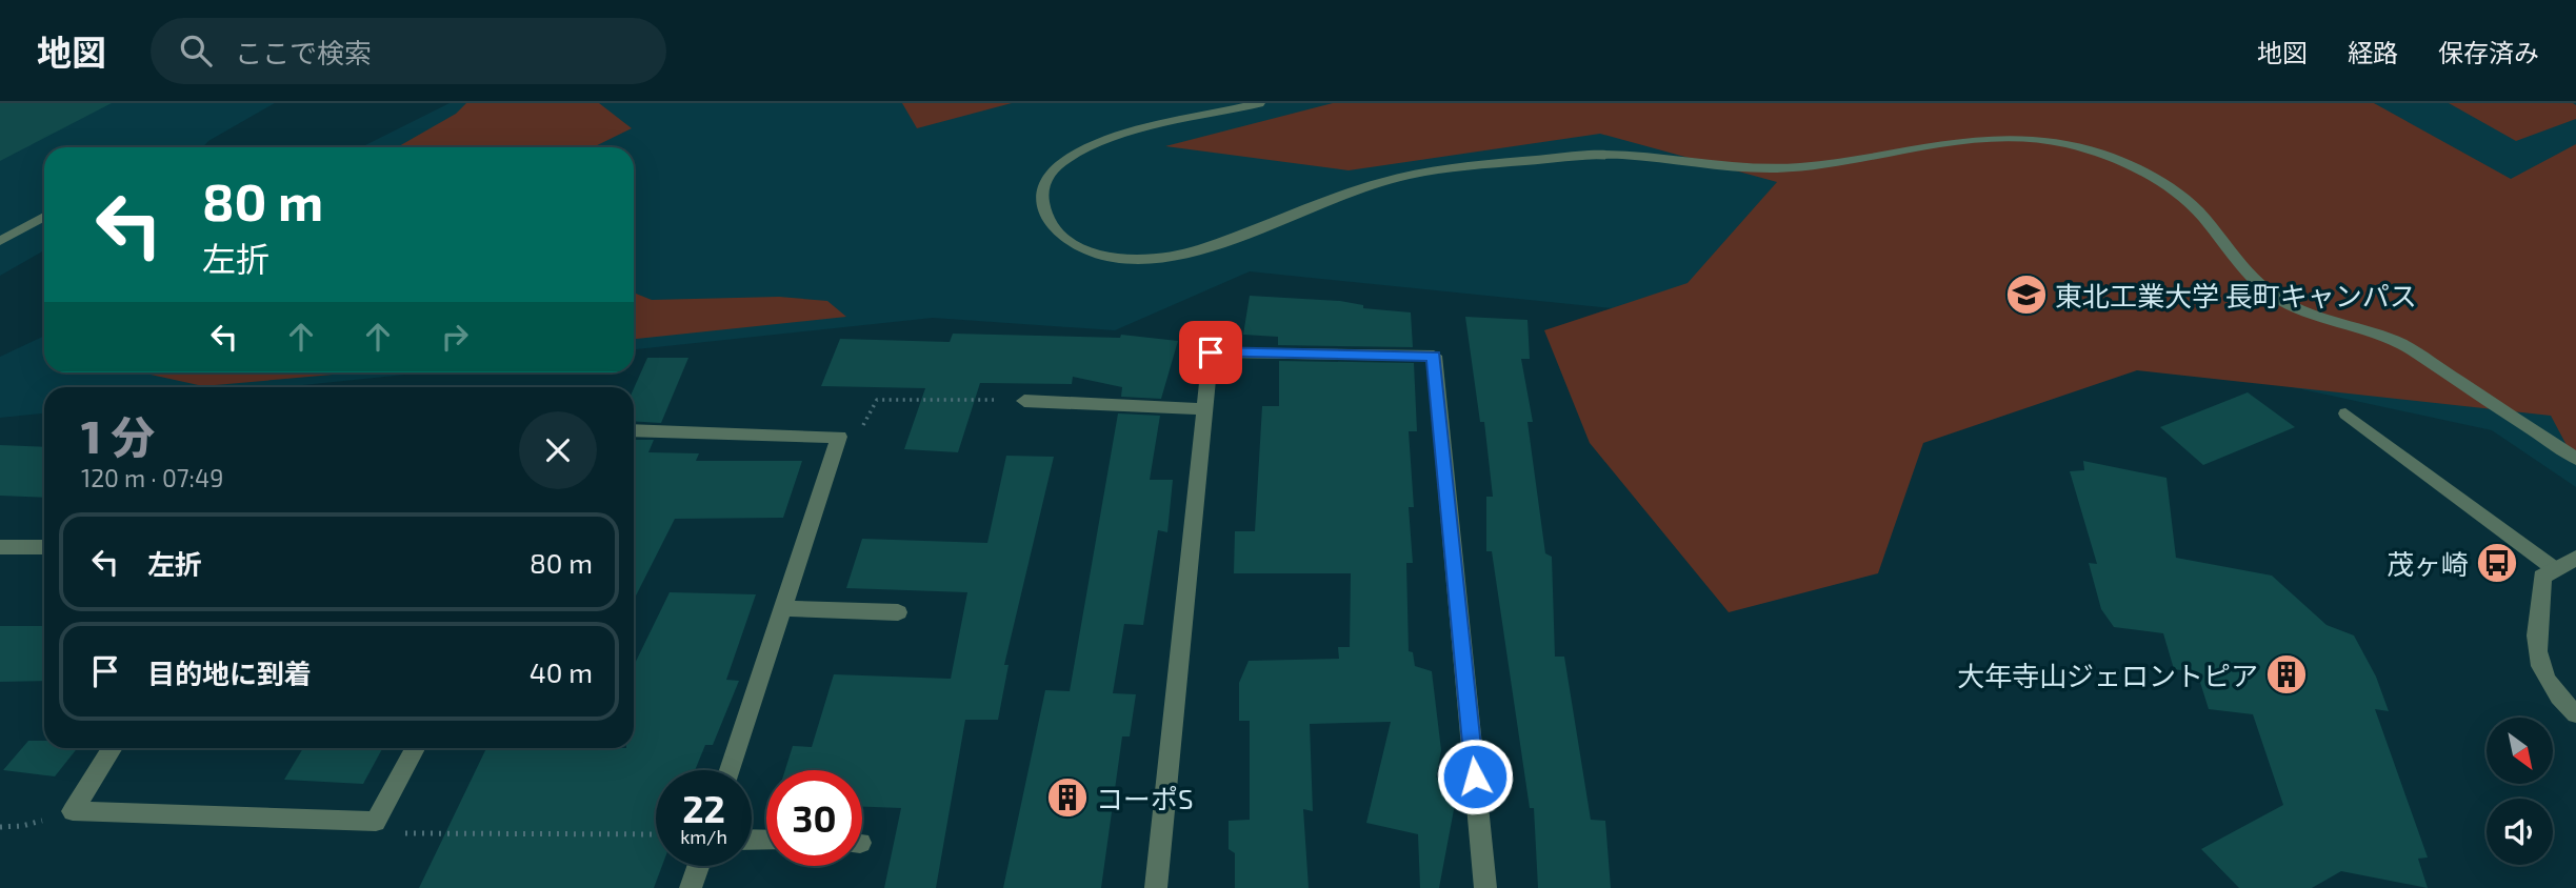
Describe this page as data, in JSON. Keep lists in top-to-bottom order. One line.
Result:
{"places":{"school or university":["東北工業大学 長町キャンパス"],"bus stop":["茂ヶ崎"],"building":["大年寺山ジェロントピア","コーポS"]},"north":"bottom right","page":{"header":"地図","search":"ここで検索","nav":["地図","経路","保存済み"],"turn":["80 m","左折"],"heading":["1 分","120 m · 07:49"],"list":[{"name":"左折","value":"80 m"},{"name":"目的地に到着","value":"40 m"}],"speed":"22 km/h","limit":"30"}}
